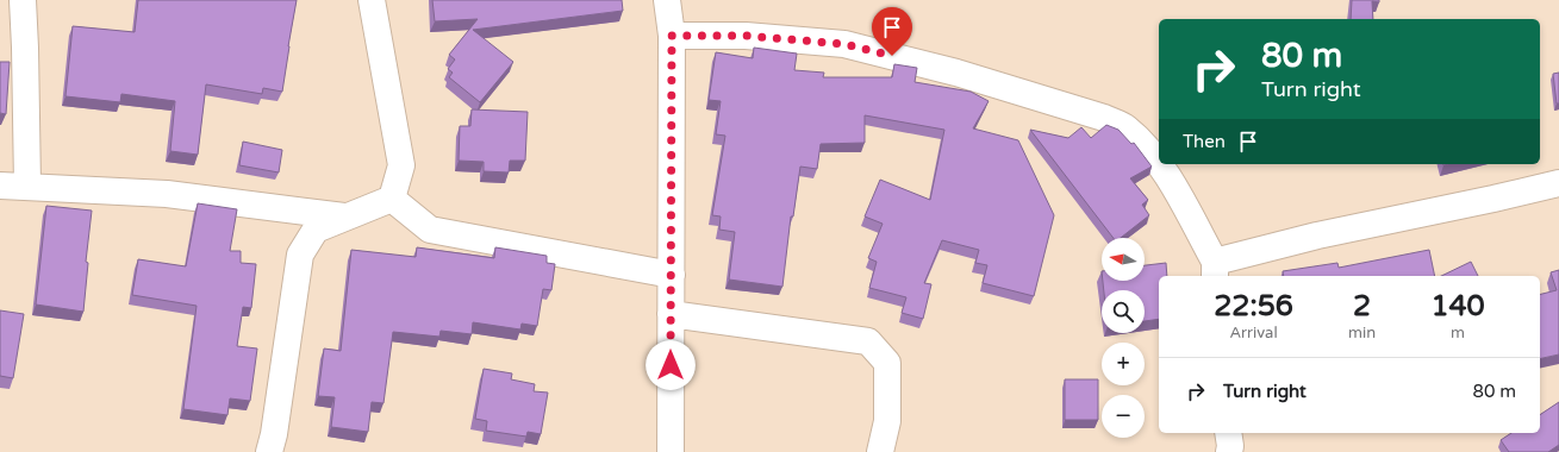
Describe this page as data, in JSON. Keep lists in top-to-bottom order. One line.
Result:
{"north":"left","page":{"turn":["80 m","Turn right"],"then":"Then","map_buttons":["+","−"],"eta":["22:56","Arrival","2","min","140","m"],"list":[{"name":"Turn right","value":"80 m"}]}}
